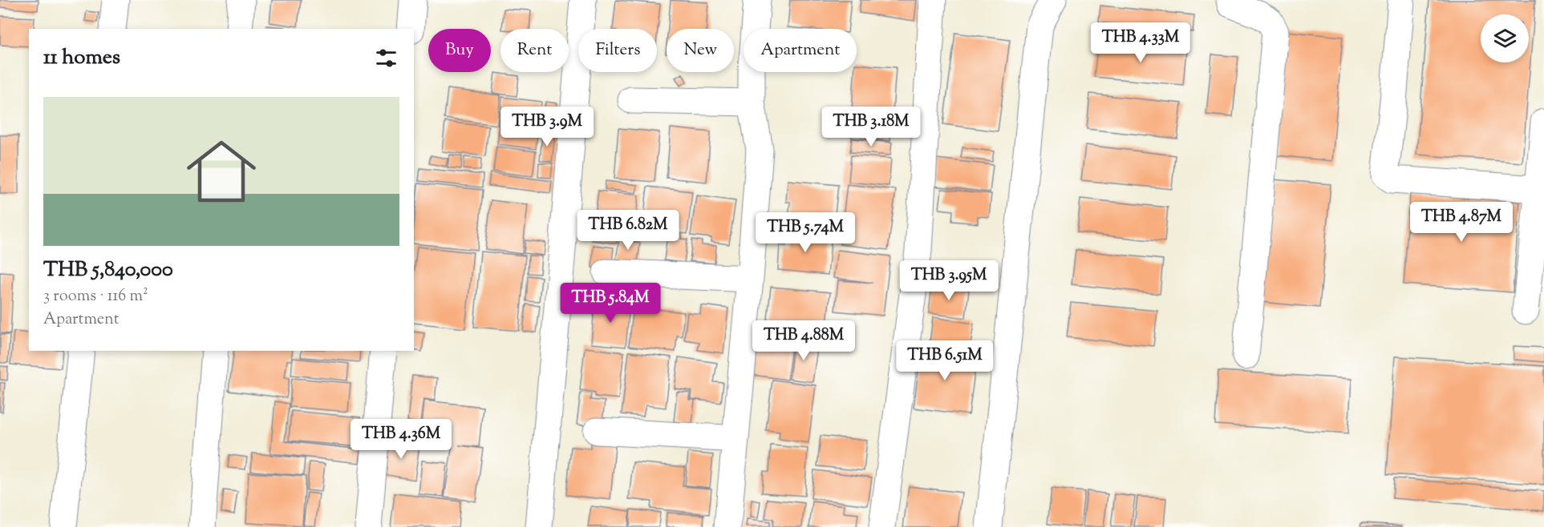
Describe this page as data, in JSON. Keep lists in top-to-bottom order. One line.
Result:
{"page":{"price":["THB 4.33M","THB 3.9M","THB 3.18M","THB 4.87M","THB 6.82M","THB 5.74M","THB 3.95M","THB 5.84M","THB 4.88M","THB 6.51M","THB 4.36M"],"chip":["Buy","Rent","Filters","New","Apartment"],"heading":"11 homes","list":[{"name":"THB 5,840,000","note":"3 rooms · 116 m² · Apartment"}]}}
